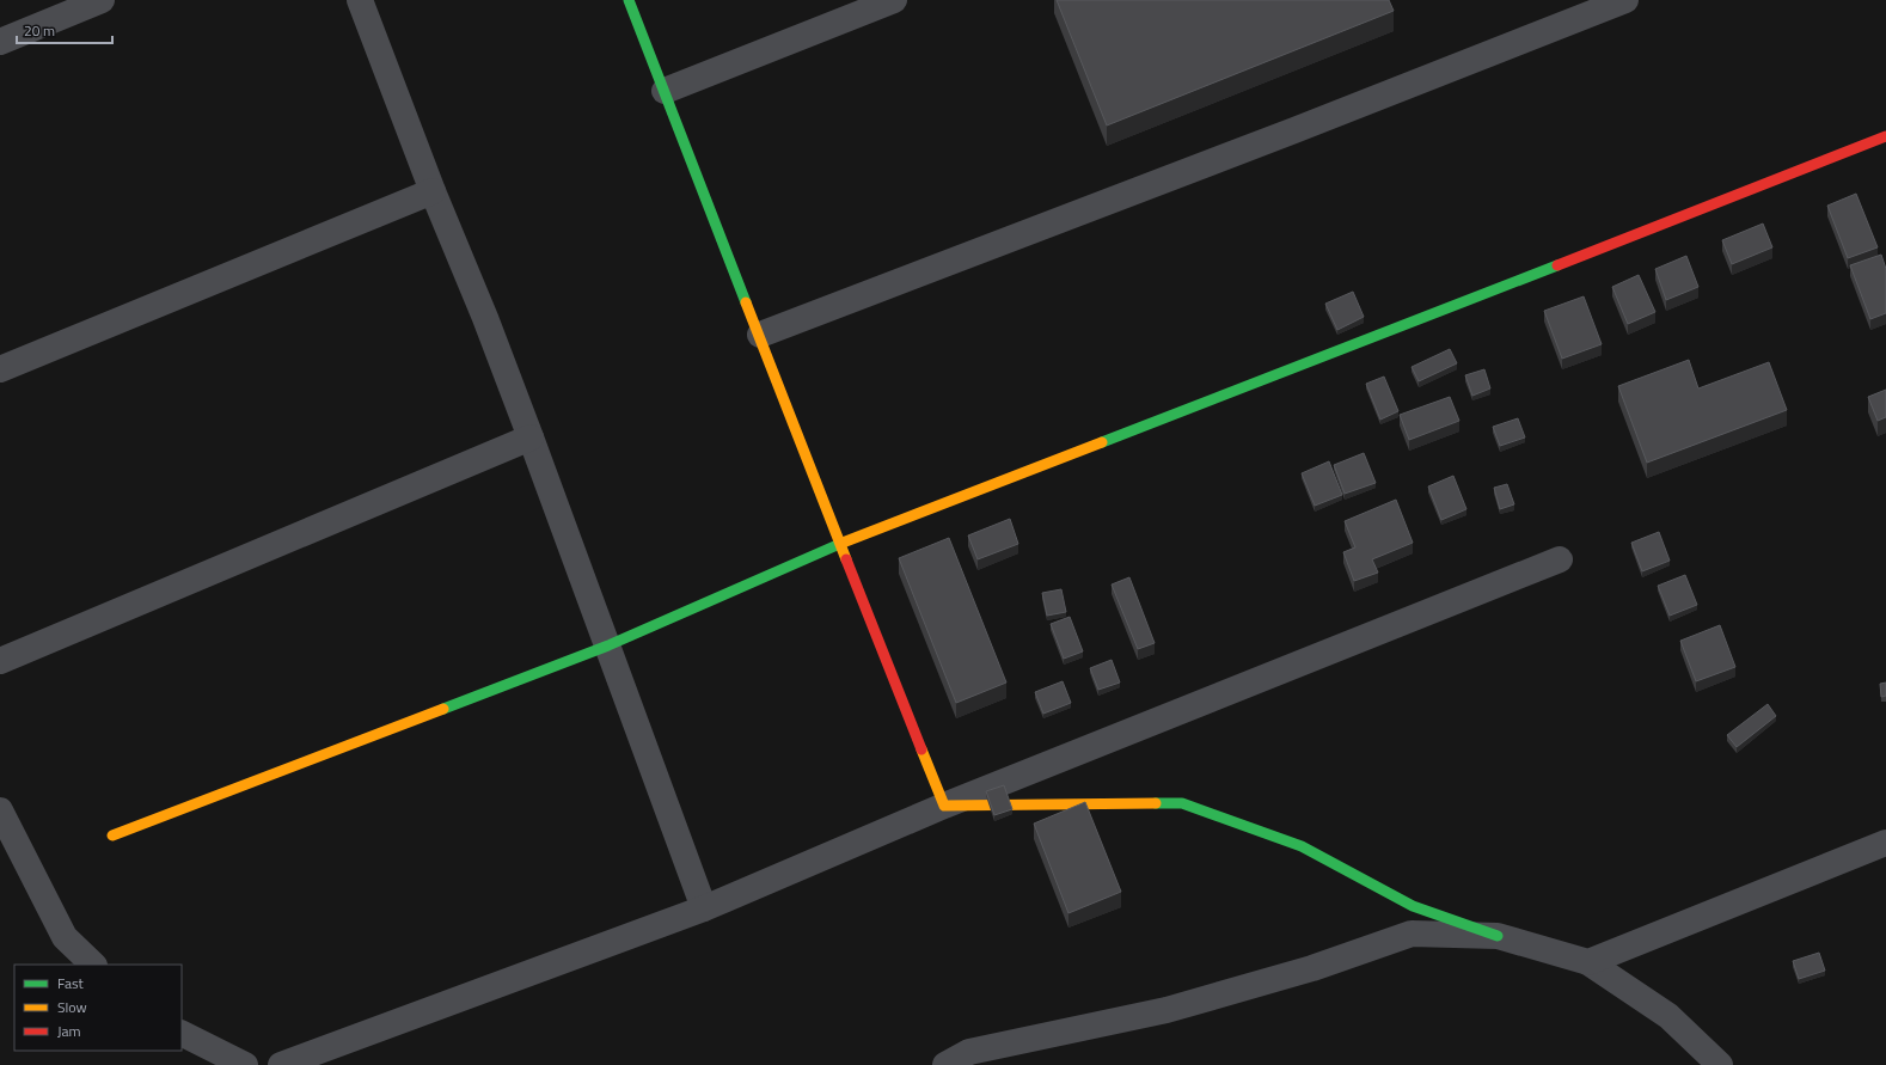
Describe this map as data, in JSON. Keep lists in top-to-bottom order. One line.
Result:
{"legend":["Fast","Slow","Jam"],"scale_bar":"20 m"}
